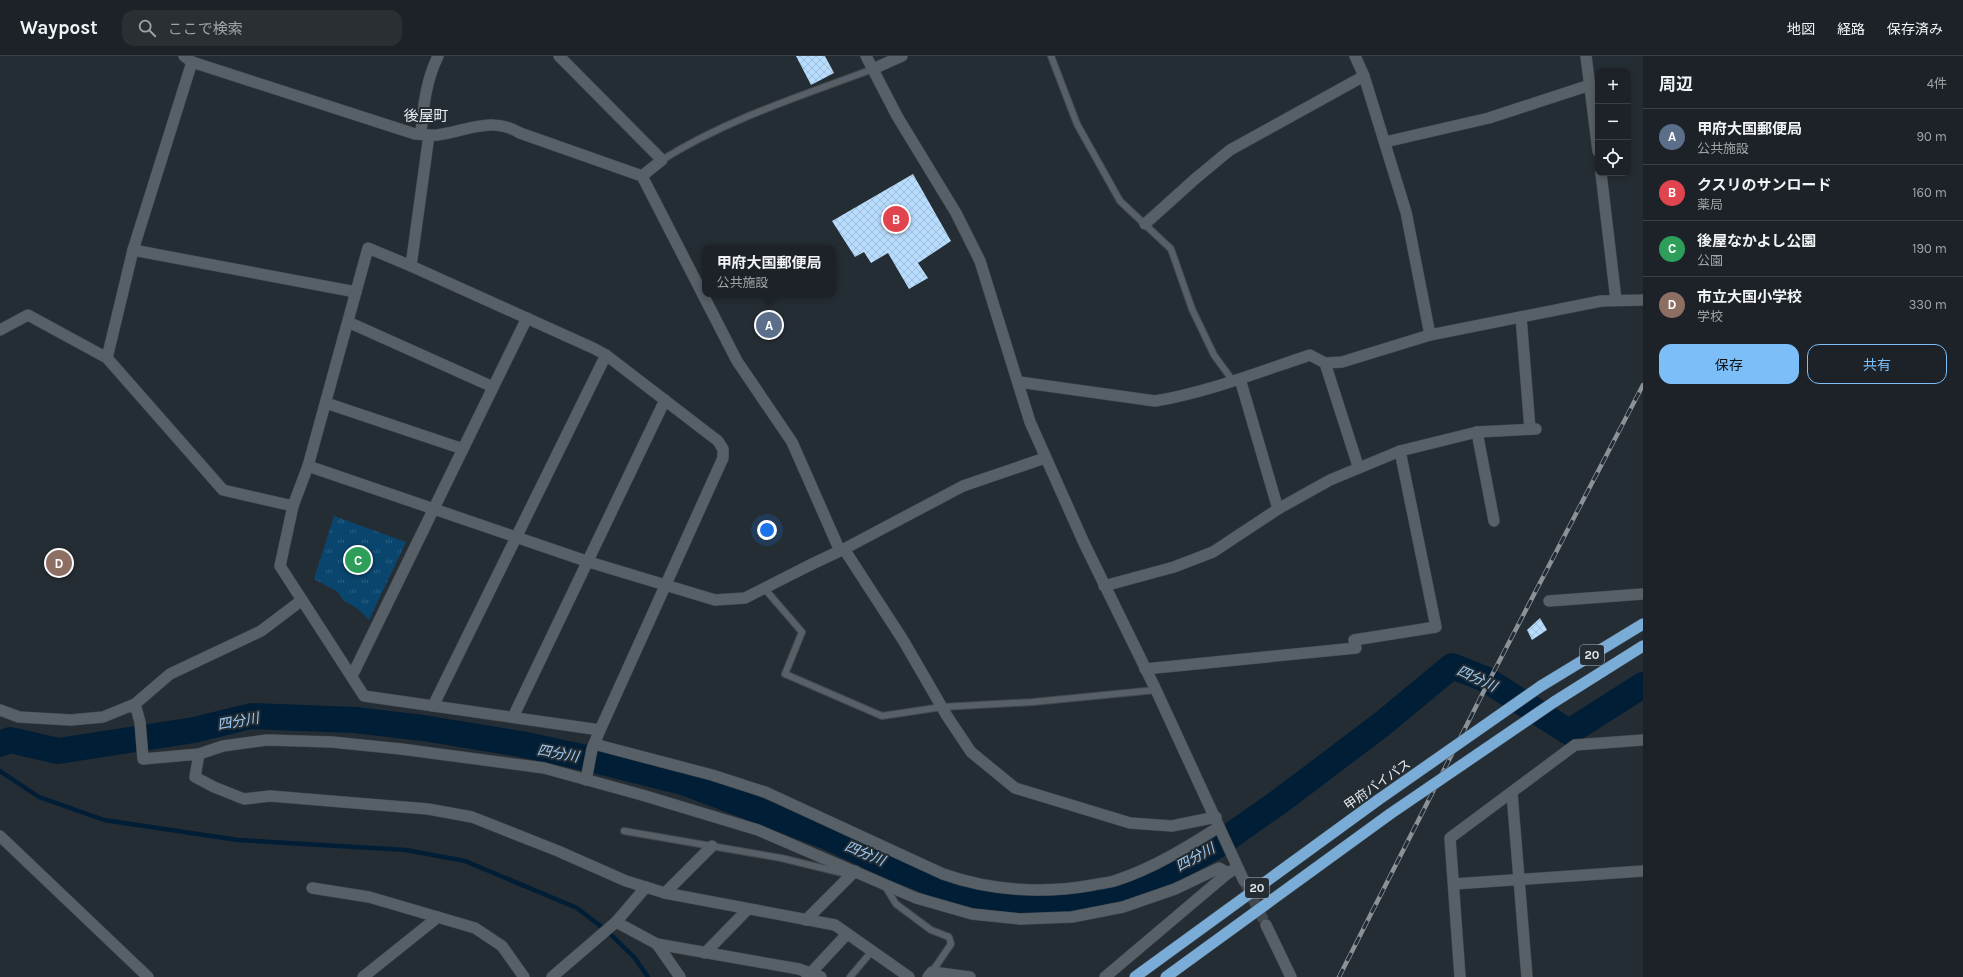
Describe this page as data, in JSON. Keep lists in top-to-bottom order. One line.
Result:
{"streets":{"highway":["20","甲府バイパス"]},"districts":["後屋町"],"water":["四分川"],"page":{"header":"Waypost","search":"ここで検索","nav":["地図","経路","保存済み"],"heading":["周辺","4件"],"map_buttons":["+","−"],"list":[{"mark":"A","name":"甲府大国郵便局","note":"公共施設","value":"90 m"},{"mark":"B","name":"クスリのサンロード","note":"薬局","value":"160 m"},{"mark":"C","name":"後屋なかよし公園","note":"公園","value":"190 m"},{"mark":"D","name":"市立大国小学校","note":"学校","value":"330 m"}],"pins":["B","A","C","D"],"popup":["甲府大国郵便局","公共施設"],"buttons":["保存","共有"]}}
